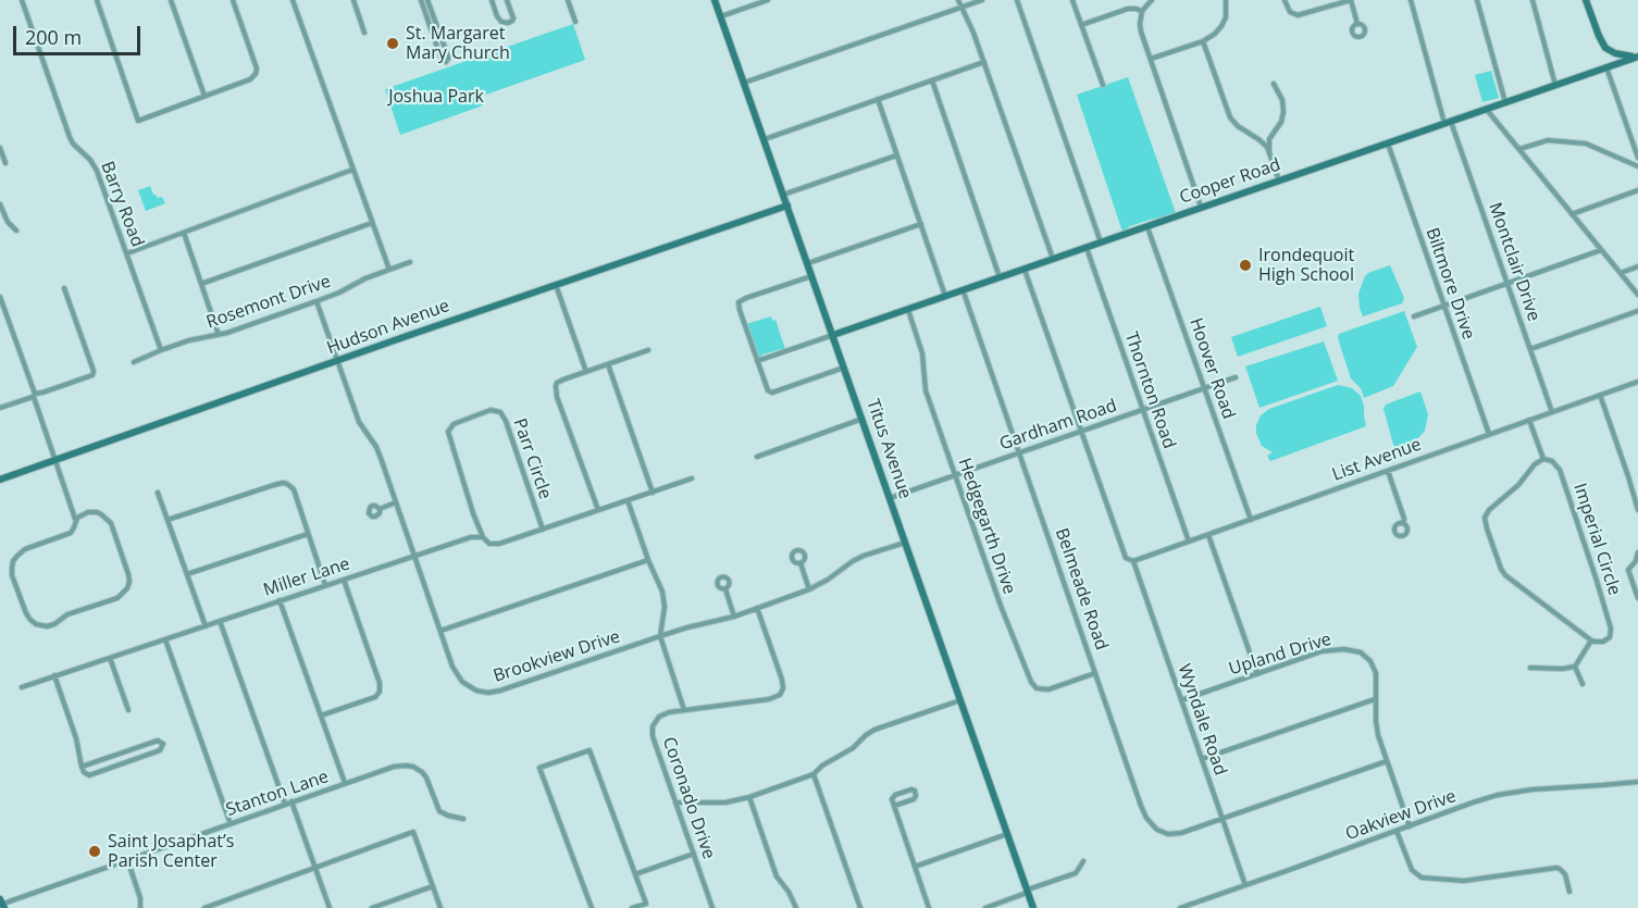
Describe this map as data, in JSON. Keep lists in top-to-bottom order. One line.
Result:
{"streets":{"main road":["Cooper Road","Hudson Avenue","Titus Avenue"],"street":["Barry Road","Montclair Drive","Biltmore Drive","Rosemont Drive","Hoover Road","Thornton Road","Gardham Road","Parr Circle","List Avenue","Hedgegarth Drive","Imperial Circle","Miller Lane","Belmeade Road","Upland Drive","Brookview Drive","Wyndale Road","Stanton Lane","Coronado Drive","Oakview Drive"]},"crossings":[["Cooper Road","Montclair Drive"],["Cooper Road","Biltmore Drive"],["Cooper Road","Hoover Road"],["Cooper Road","Thornton Road"],["Cooper Road","Titus Avenue"],["Cooper Road","Hedgegarth Drive"],["Cooper Road","Belmeade Road"],["Barry Road","Rosemont Drive"],["Montclair Drive","List Avenue"],["Biltmore Drive","List Avenue"],["Rosemont Drive","Brookview Drive"],["Hudson Avenue","Titus Avenue"],["Hudson Avenue","Brookview Drive"],["Hoover Road","Gardham Road"],["Hoover Road","List Avenue"],["Thornton Road","Gardham Road"],["Thornton Road","List Avenue"],["Gardham Road","Titus Avenue"],["Gardham Road","Hedgegarth Drive"],["Gardham Road","Belmeade Road"],["Titus Avenue","Brookview Drive"],["Parr Circle","Miller Lane"],["List Avenue","Imperial Circle"],["List Avenue","Wyndale Road"],["Hedgegarth Drive","Belmeade Road"],["Miller Lane","Brookview Drive"],["Belmeade Road","Wyndale Road"],["Upland Drive","Wyndale Road"],["Upland Drive","Oakview Drive"],["Brookview Drive","Coronado Drive"],["Wyndale Road","Oakview Drive"]],"parks":["Joshua Park"],"places":["St. Margaret Mary Church","Irondequoit High School","Saint Josaphat’s Parish Center"],"scale_bar":"200 m"}
